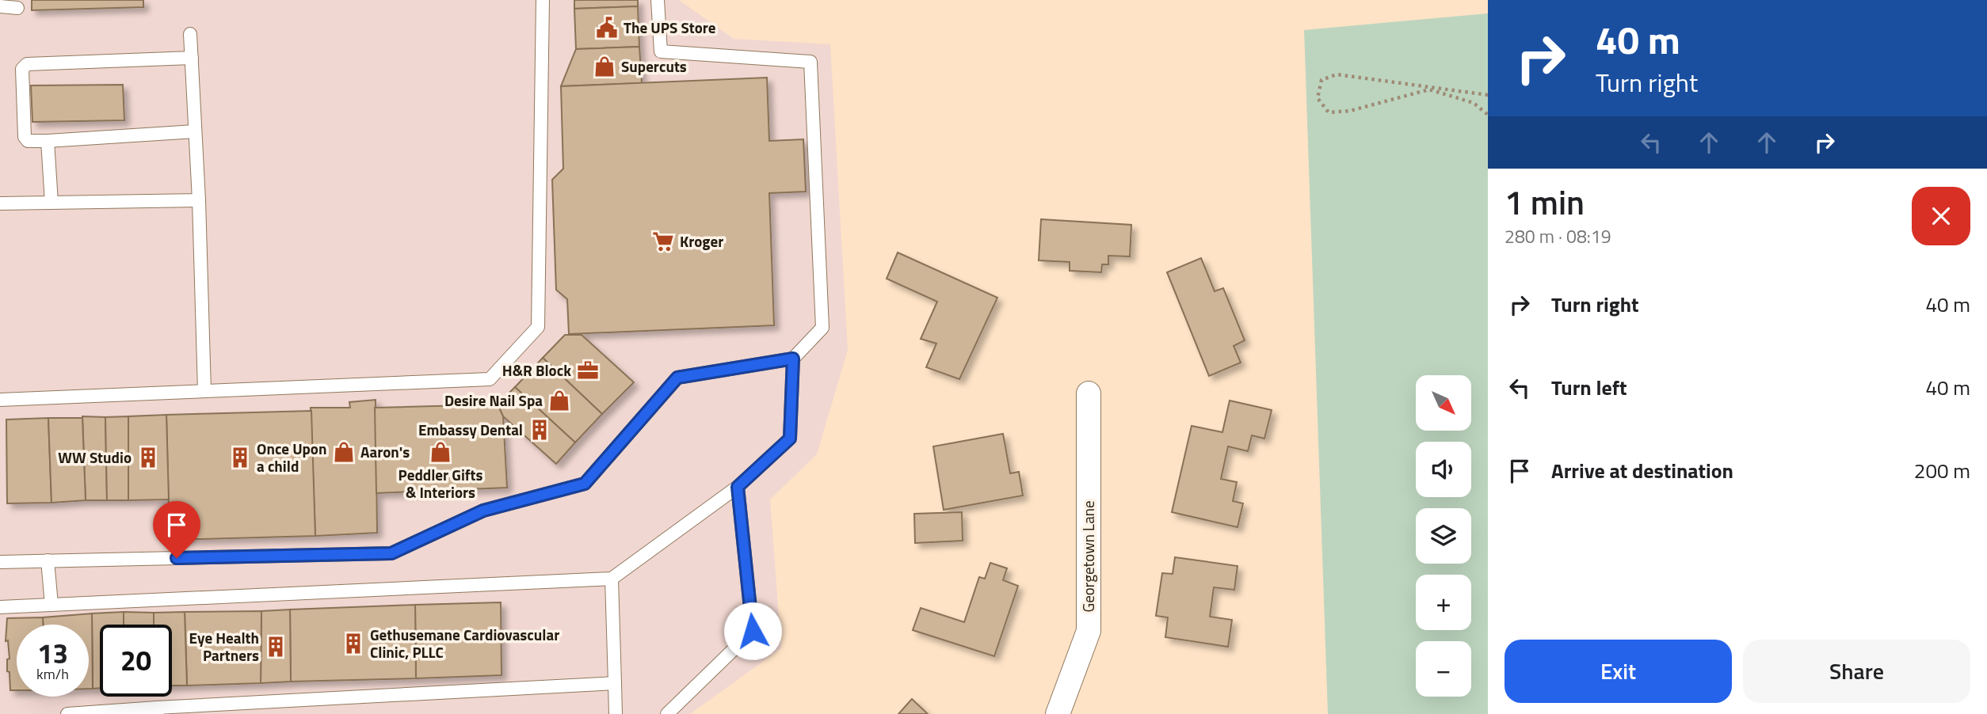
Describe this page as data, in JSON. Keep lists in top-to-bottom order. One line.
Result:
{"streets":{"street":["Georgetown Lane"]},"places":{"public building":["The UPS Store"],"shop":["Supercuts","Desire Nail Spa","Aaron's","Peddler Gifts & Interiors"],"supermarket":["Kroger"],"office":["H&R Block"],"building":["Embassy Dental","WW Studio","Once Upon a child","Gethusemane Cardiovascular Clinic, PLLC","Eye Health Partners"]},"north":"bottom right","page":{"turn":["40 m","Turn right"],"heading":["1 min","280 m · 08:19"],"list":[{"name":"Turn right","value":"40 m"},{"name":"Turn left","value":"40 m"},{"name":"Arrive at destination","value":"200 m"}],"map_buttons":["+","−"],"speed":"13 km/h","limit":"20","buttons":["Exit","Share"]}}
